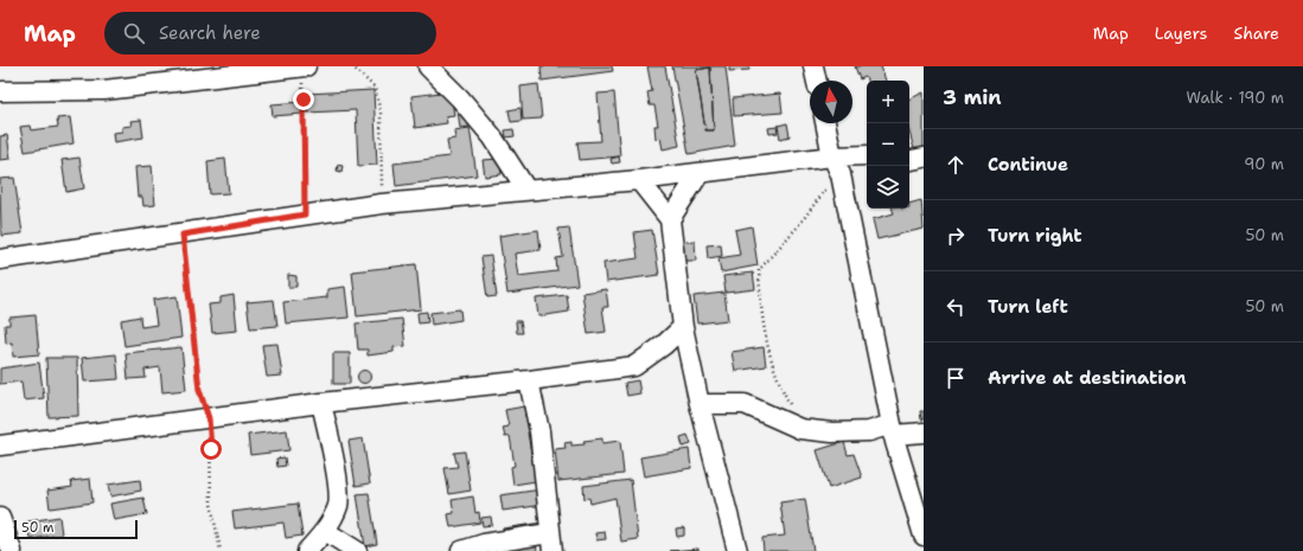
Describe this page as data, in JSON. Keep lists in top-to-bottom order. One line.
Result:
{"scale_bar":"50 m","north":"top","page":{"header":"Map","search":"Search here","nav":["Map","Layers","Share"],"heading":["3 min","Walk · 190 m"],"map_buttons":["+","−"],"list":[["Continue","90 m"],["Turn right","50 m"],["Turn left","50 m"],"Arrive at destination"],"scale":"50 m"}}
